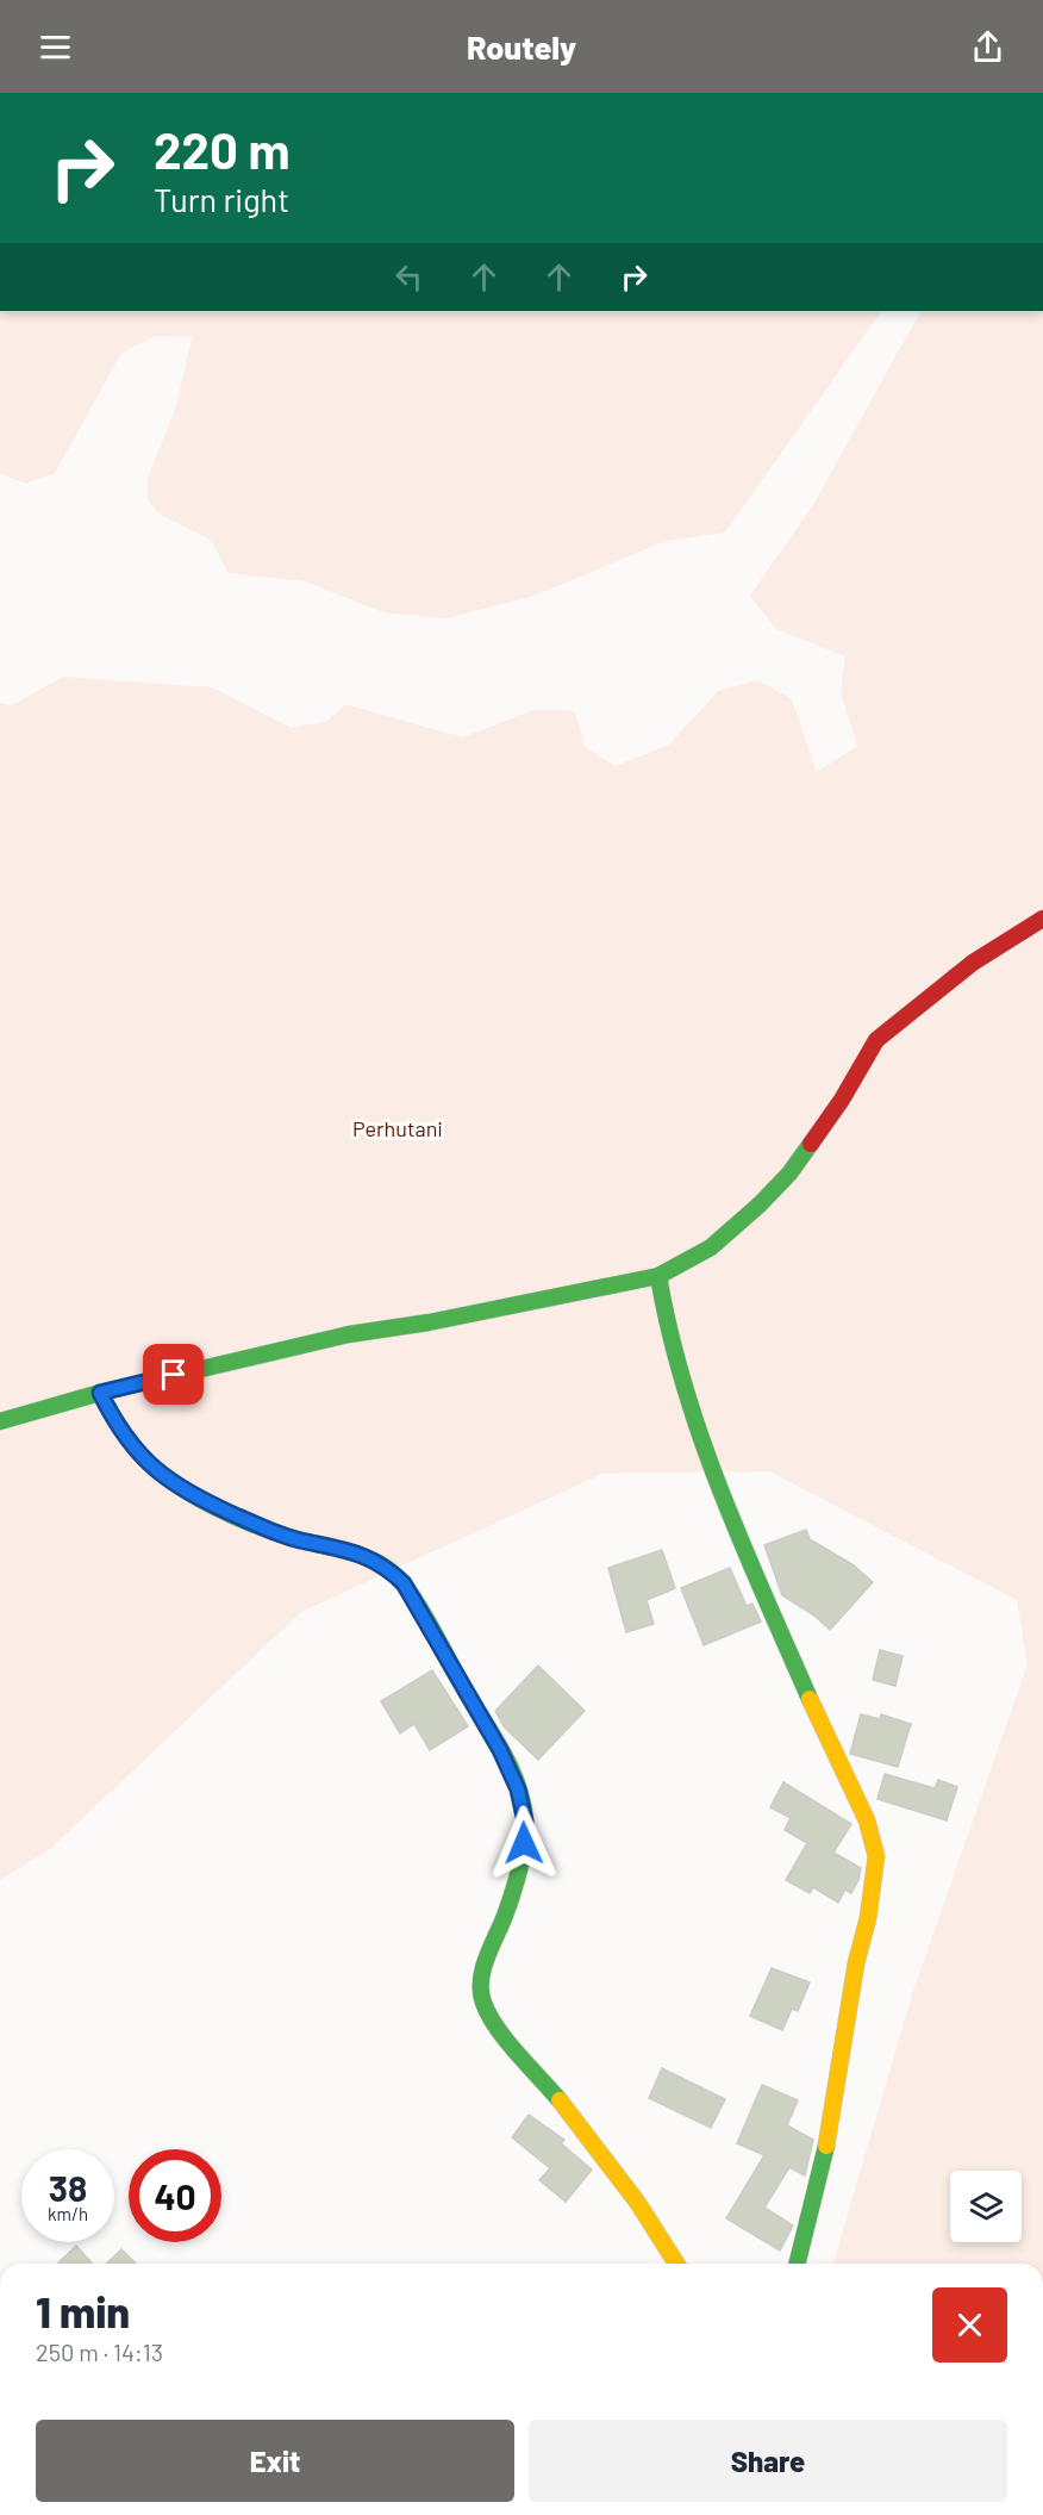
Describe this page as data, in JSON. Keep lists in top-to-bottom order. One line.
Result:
{"parks":["Perhutani"],"page":{"header":"Routely","turn":["220 m","Turn right"],"speed":"38 km/h","limit":"40","heading":["1 min","250 m · 14:13"],"buttons":["Exit","Share"]}}
